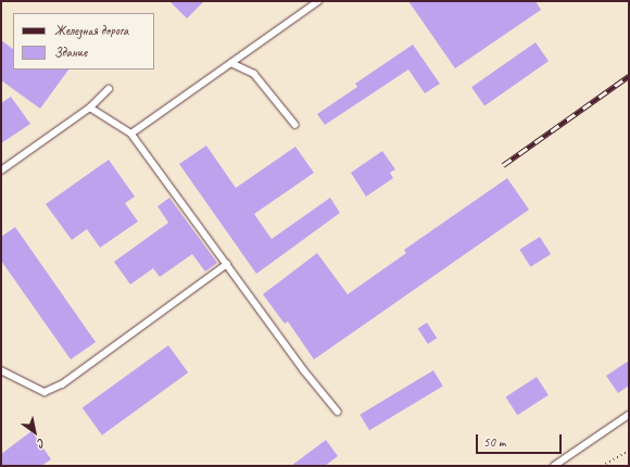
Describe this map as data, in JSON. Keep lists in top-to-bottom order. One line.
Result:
{"legend":["Железная дорога","Здание"],"scale_bar":"50 m","north":"bottom right"}
